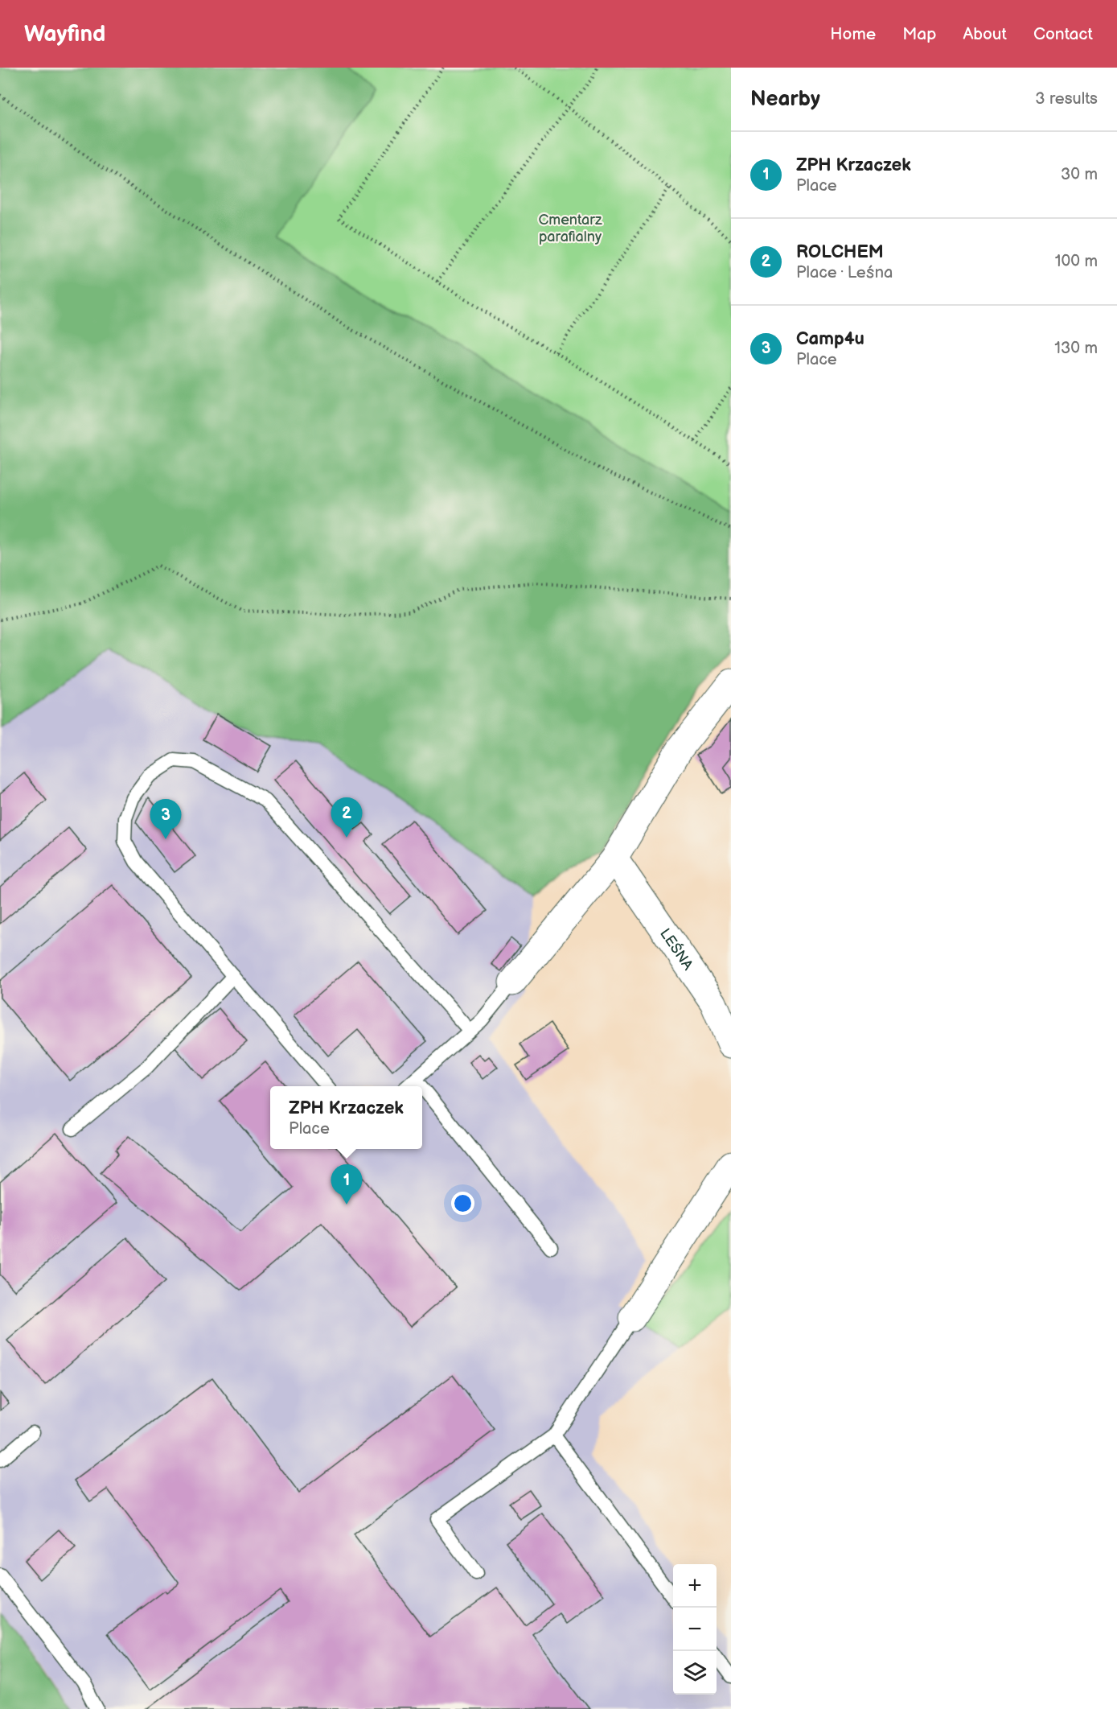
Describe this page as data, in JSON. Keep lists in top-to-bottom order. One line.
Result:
{"streets":{"street":["LEŚNA"]},"parks":["Cmentarz parafialny"],"page":{"header":"Wayfind","nav":["Home","Map","About","Contact"],"heading":["Nearby","3 results"],"list":[{"mark":"1","name":"ZPH Krzaczek","note":"Place","value":"30 m"},{"mark":"2","name":"ROLCHEM","note":"Place · Leśna","value":"100 m"},{"mark":"3","name":"Camp4u","note":"Place","value":"130 m"}],"pins":["2","3","1"],"popup":["ZPH Krzaczek","Place"],"map_buttons":["+","−"]}}
